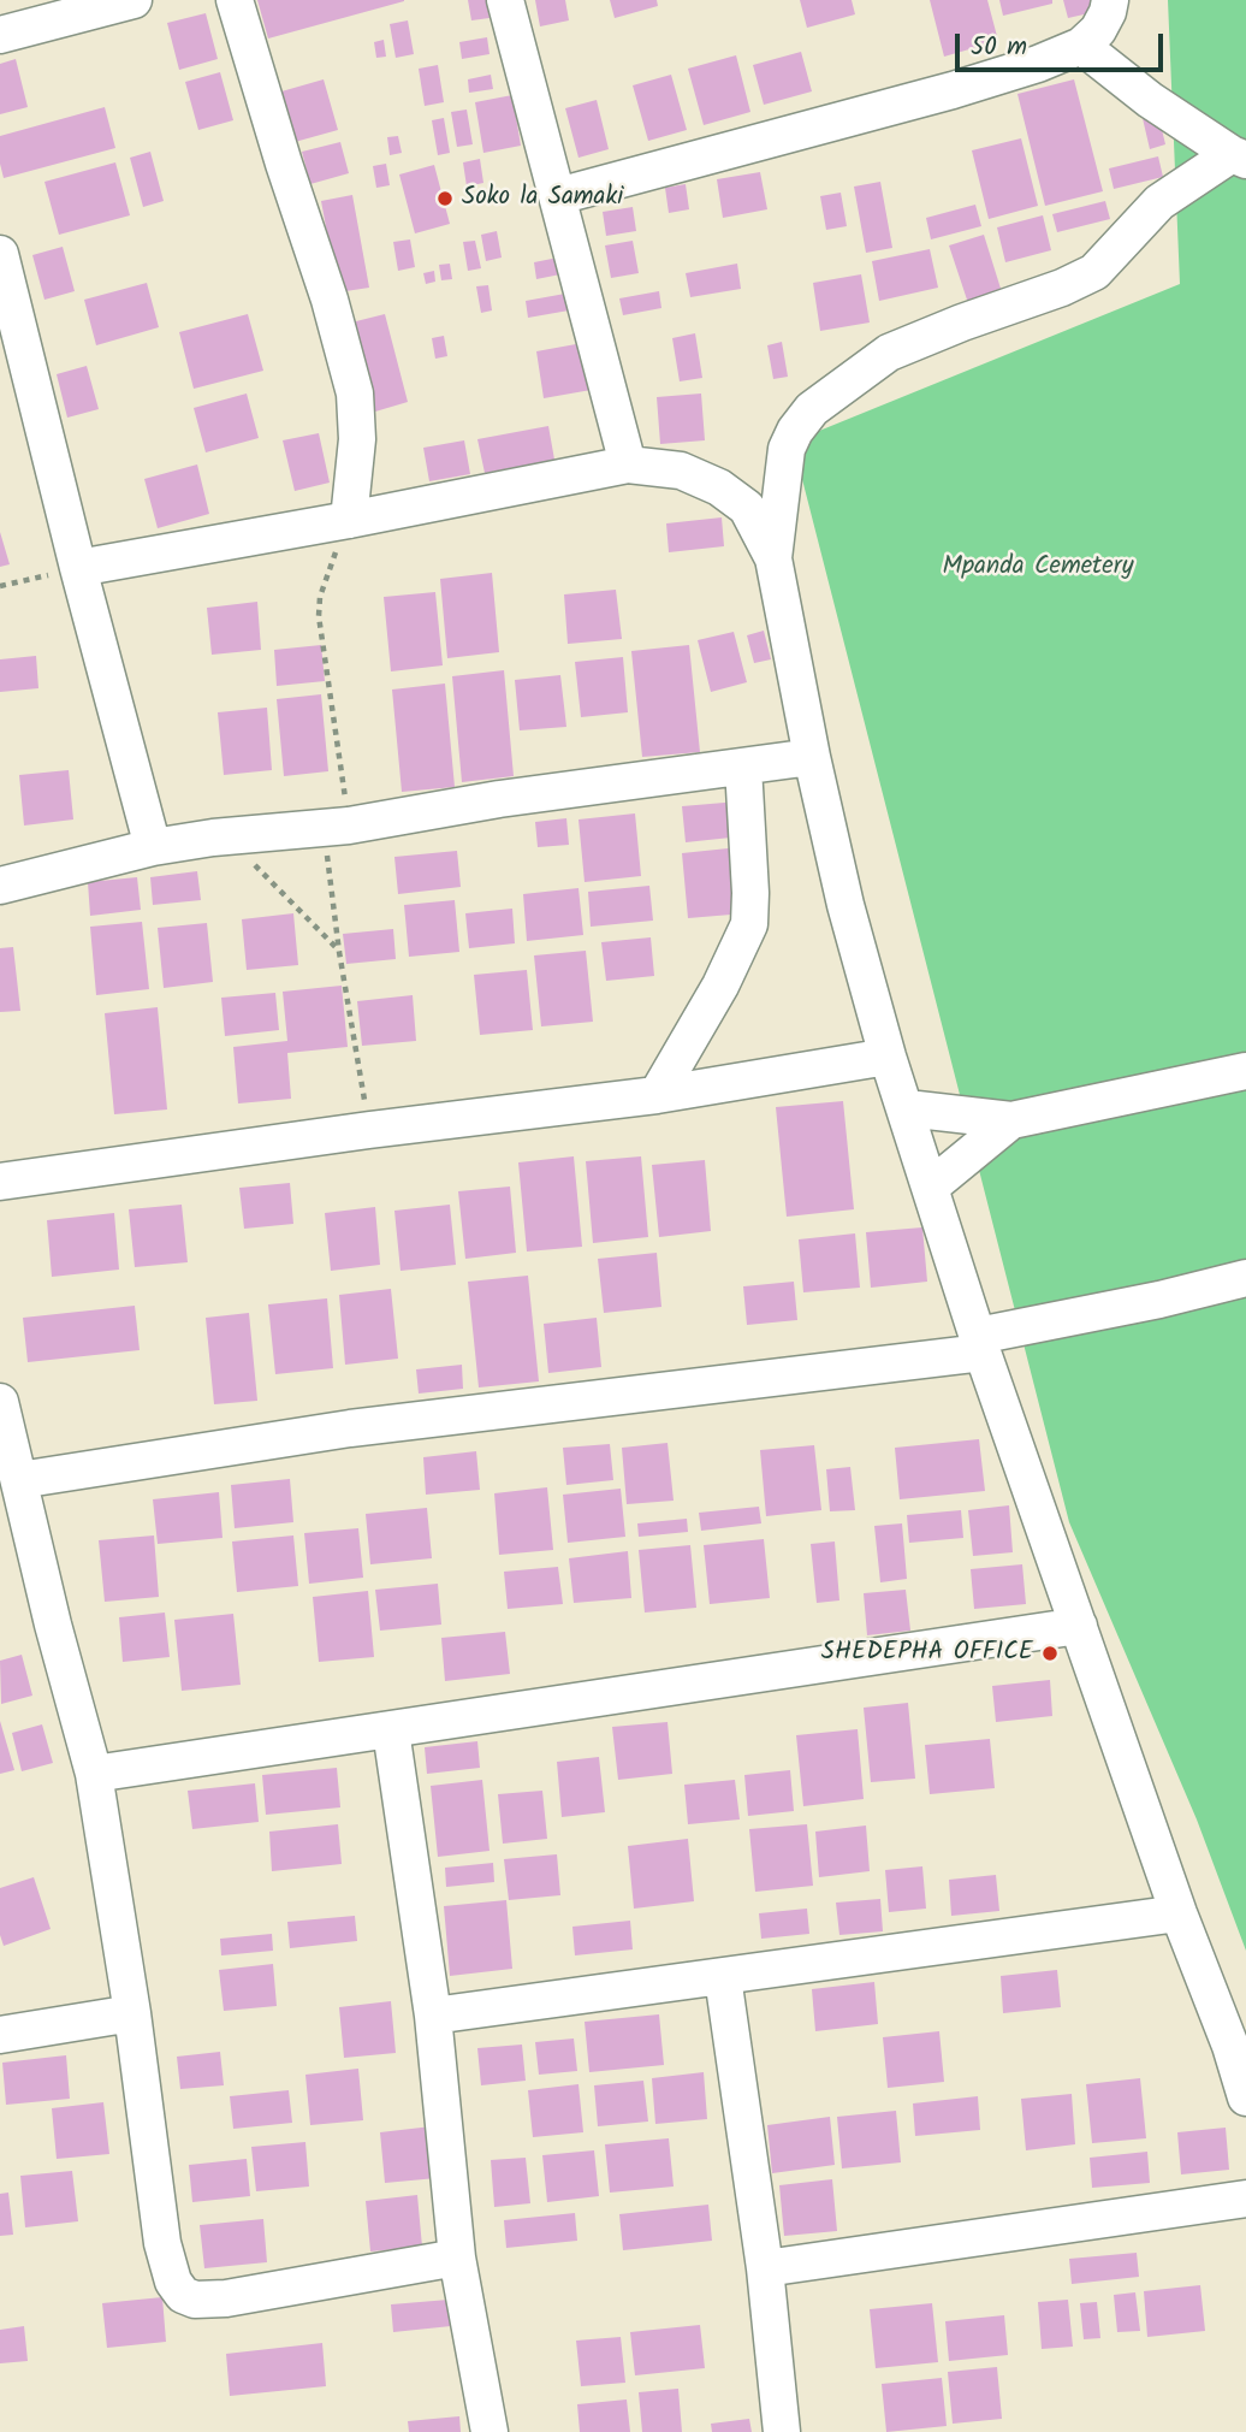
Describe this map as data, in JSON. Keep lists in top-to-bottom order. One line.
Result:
{"parks":["Mpanda Cemetery"],"places":["Soko la Samaki","SHEDEPHA OFFICE"],"scale_bar":"50 m"}
